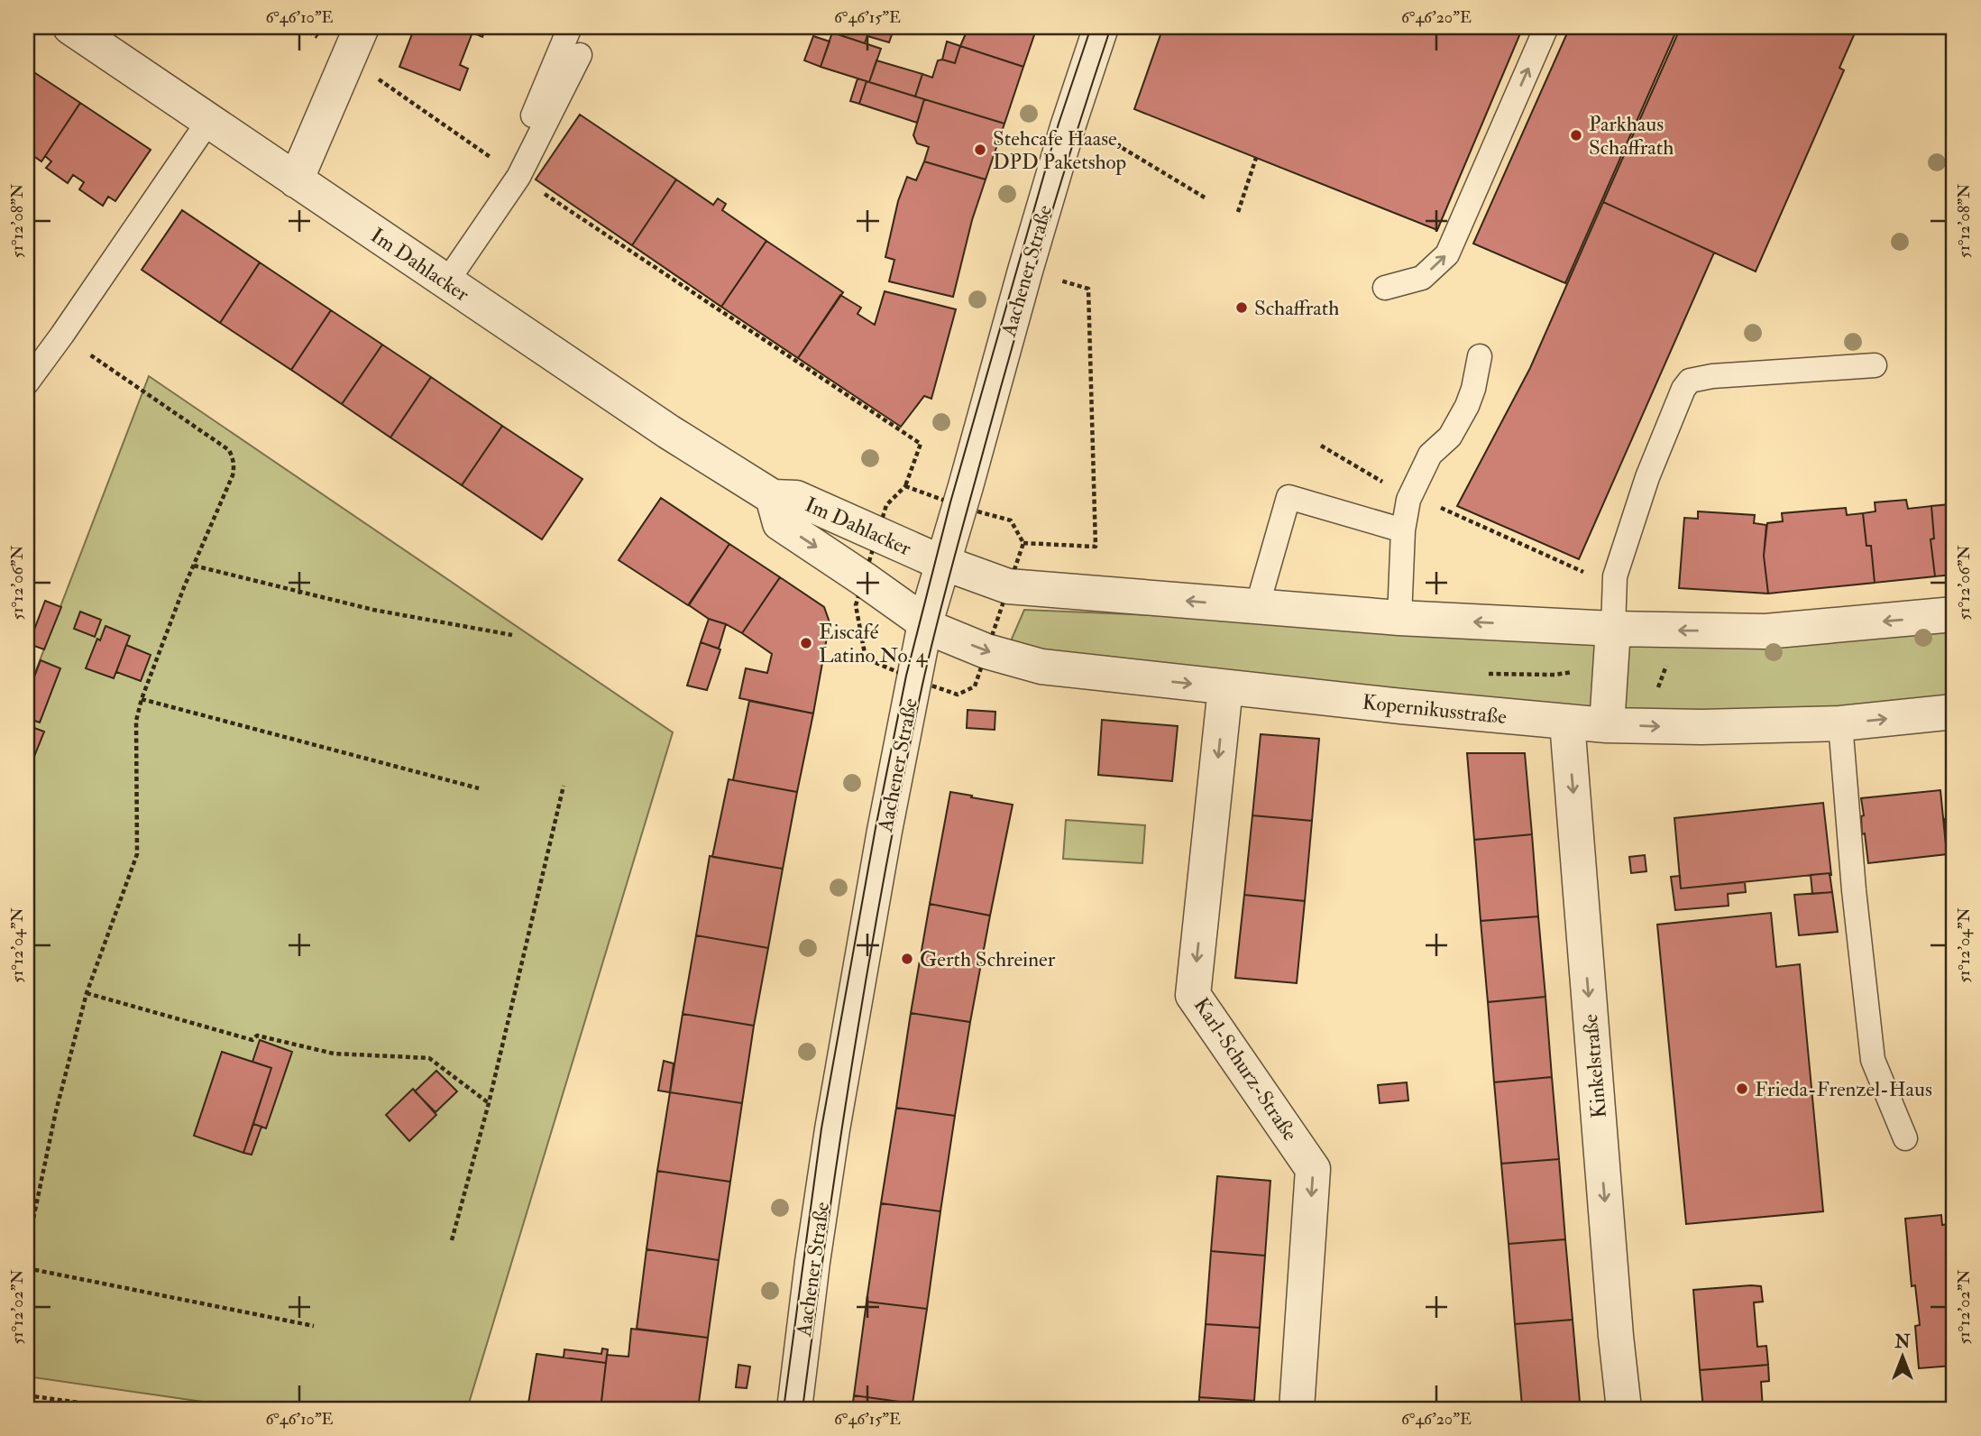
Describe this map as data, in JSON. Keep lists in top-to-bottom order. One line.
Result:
{"streets":{"street":["Im Dahlacker","Aachener Straße","Kopernikusstraße","Kinkelstraße","Karl-Schurz-Straße"]},"crossings":[["Im Dahlacker","Aachener Straße"],["Im Dahlacker","Kopernikusstraße"],["Aachener Straße","Kopernikusstraße"],["Kopernikusstraße","Kinkelstraße"],["Kopernikusstraße","Karl-Schurz-Straße"]],"one_way":["Kinkelstraße","Karl-Schurz-Straße"],"places":["Parkhaus Schaffrath","Stehcafe Haase, DPD Paketshop","Schaffrath","Eiscafé Latino No. 4","Gerth Schreiner","Frieda-Frenzel-Haus"],"north":"top","coordinates":["6°46'10\"E","6°46'15\"E","6°46'20\"E","51°12'08\"N","51°12'06\"N","51°12'04\"N","51°12'02\"N"]}
